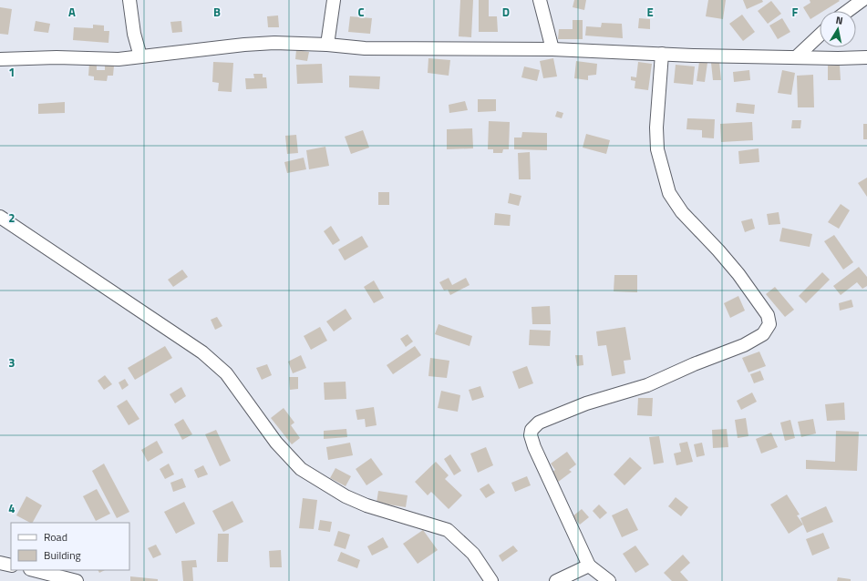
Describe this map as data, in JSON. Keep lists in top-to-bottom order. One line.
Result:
{"legend":["Road","Building"],"north":"top","grid":{"columns":["A","B","C","D","E","F"],"rows":["1","2","3","4"]}}
